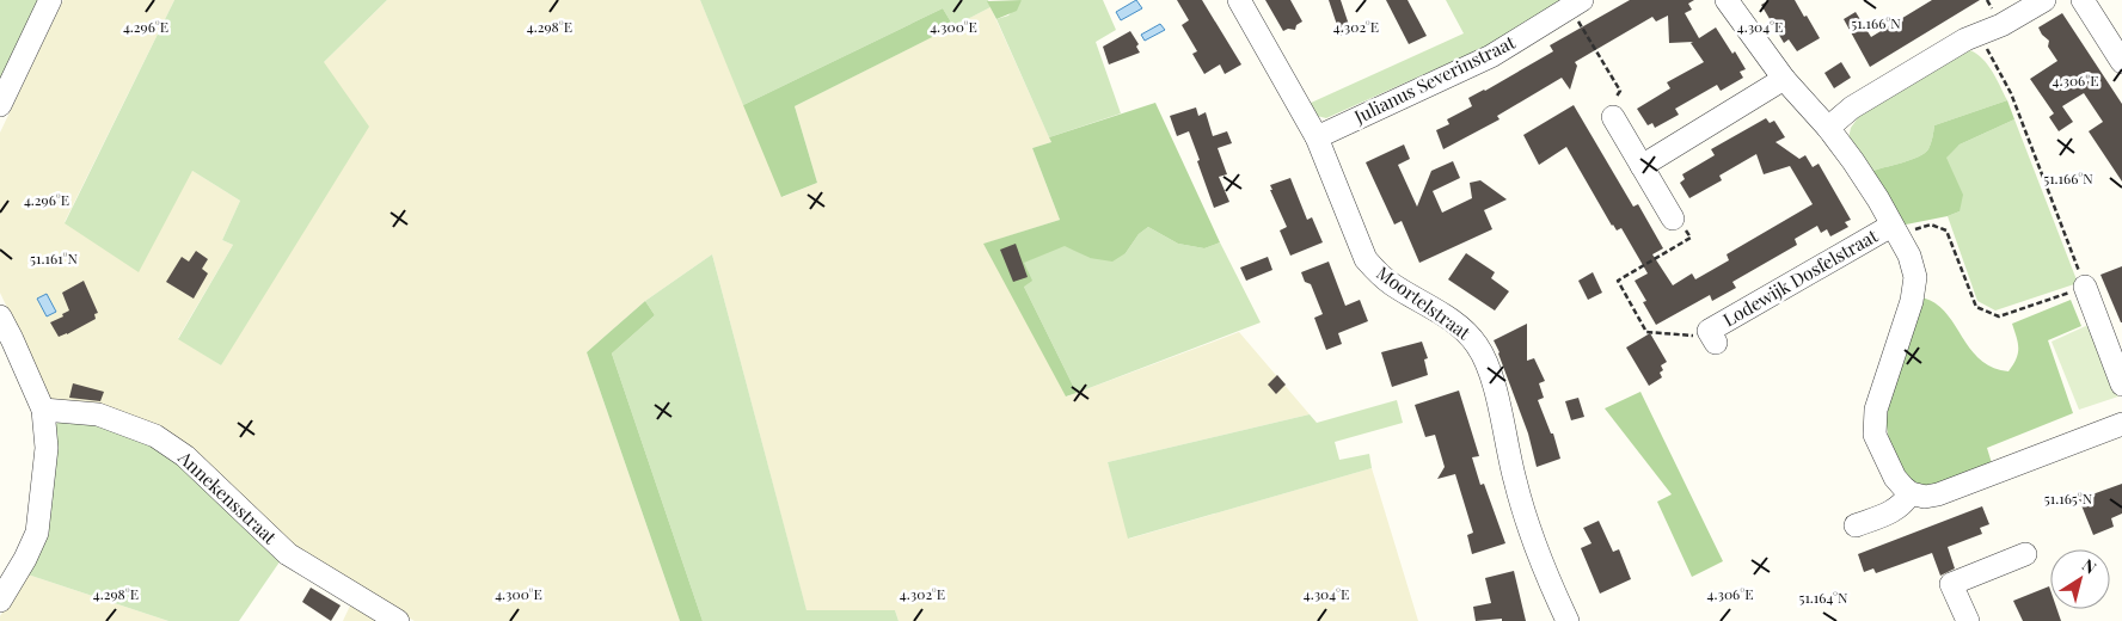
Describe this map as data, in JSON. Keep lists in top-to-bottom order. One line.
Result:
{"streets":{"street":["Julianus Severinstraat","Lodewijk Dosfelstraat","Moortelstraat","Annekensstraat"]},"crossings":[["Julianus Severinstraat","Moortelstraat"]],"north":"top right","coordinates":["51.166°N","4.296°E","4.298°E","4.300°E","4.302°E","4.304°E","4.306°E","51.161°N","51.165°N","51.164°N"]}
